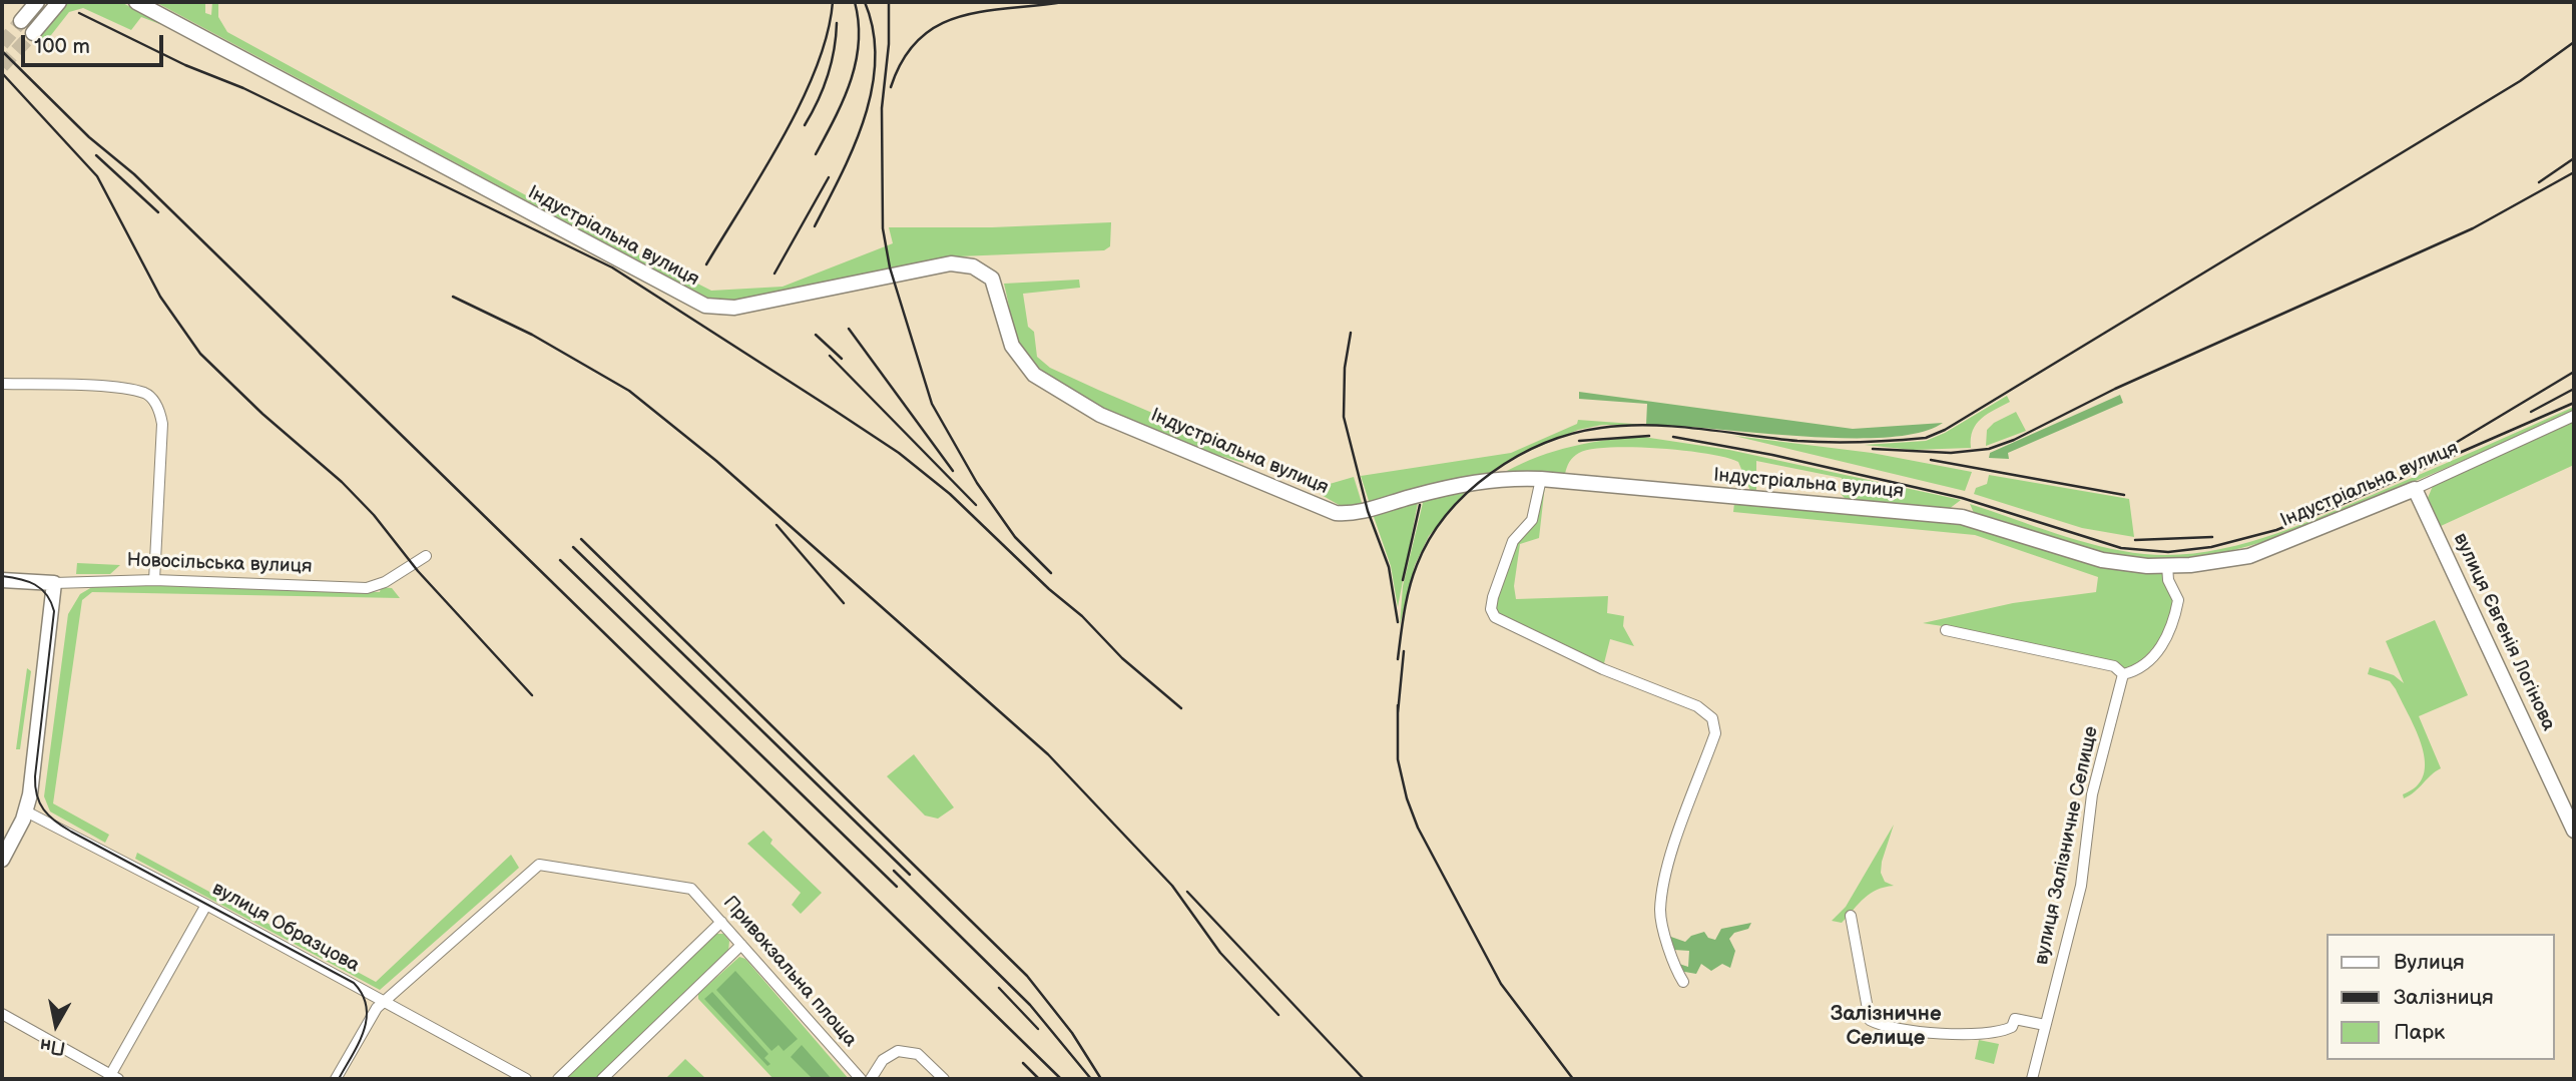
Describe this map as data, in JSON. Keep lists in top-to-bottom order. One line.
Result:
{"streets":{"street":["Індустріальна вулиця","Новосільська вулиця","вулиця Євгенія Логінова","вулиця Залізничне Селище","вулиця Образцова","Привокзальна площа"]},"crossings":[["Індустріальна вулиця","вулиця Євгенія Логінова"],["вулиця Образцова","Привокзальна площа"]],"districts":["Залізничне Селище"],"legend":["Вулиця","Залізниця","Парк"],"scale_bar":"100 m","north":"bottom"}
